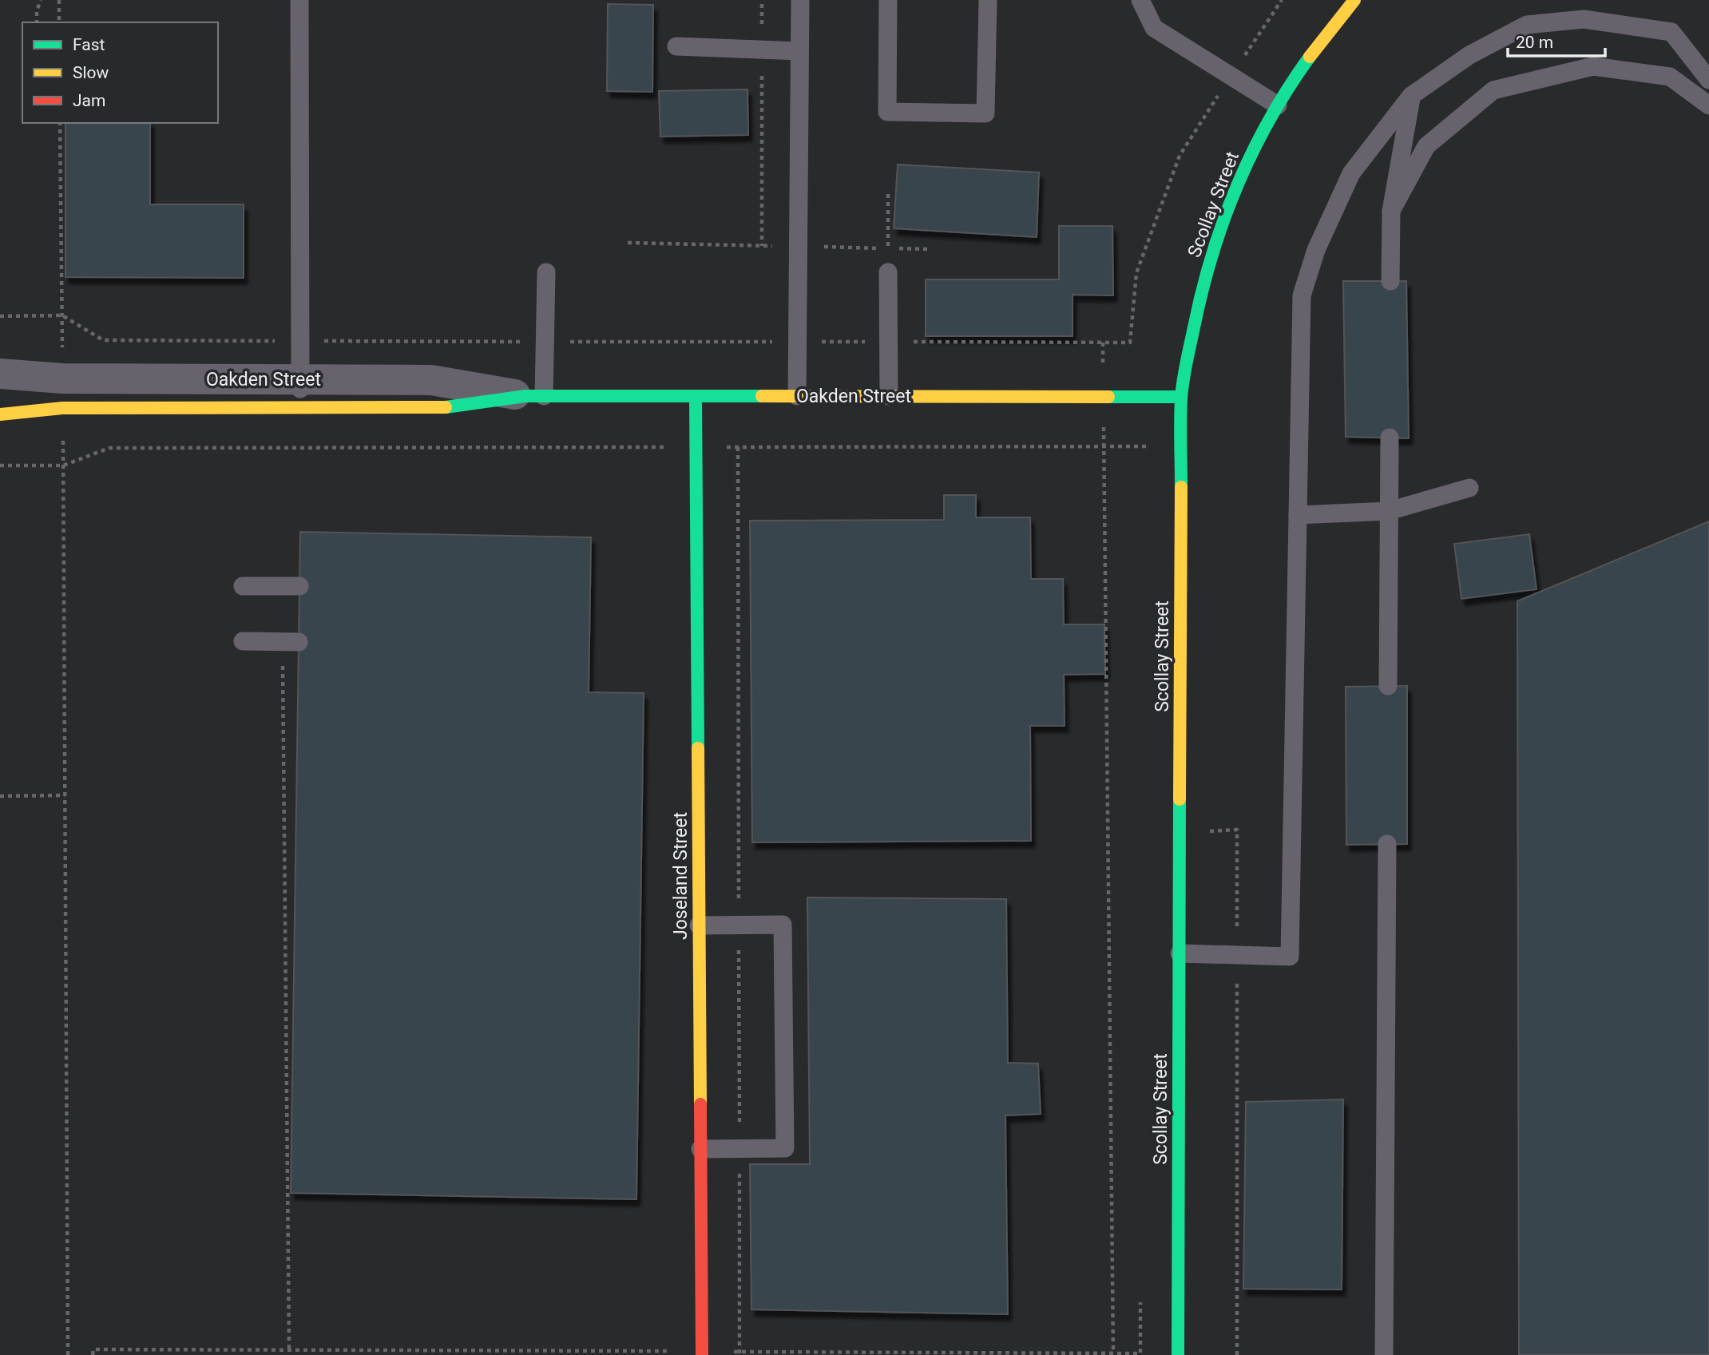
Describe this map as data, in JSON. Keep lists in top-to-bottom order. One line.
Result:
{"streets":{"street":["Scollay Street","Oakden Street","Joseland Street"]},"crossings":[["Scollay Street","Oakden Street"],["Oakden Street","Joseland Street"]],"legend":["Fast","Slow","Jam"],"scale_bar":"20 m"}
